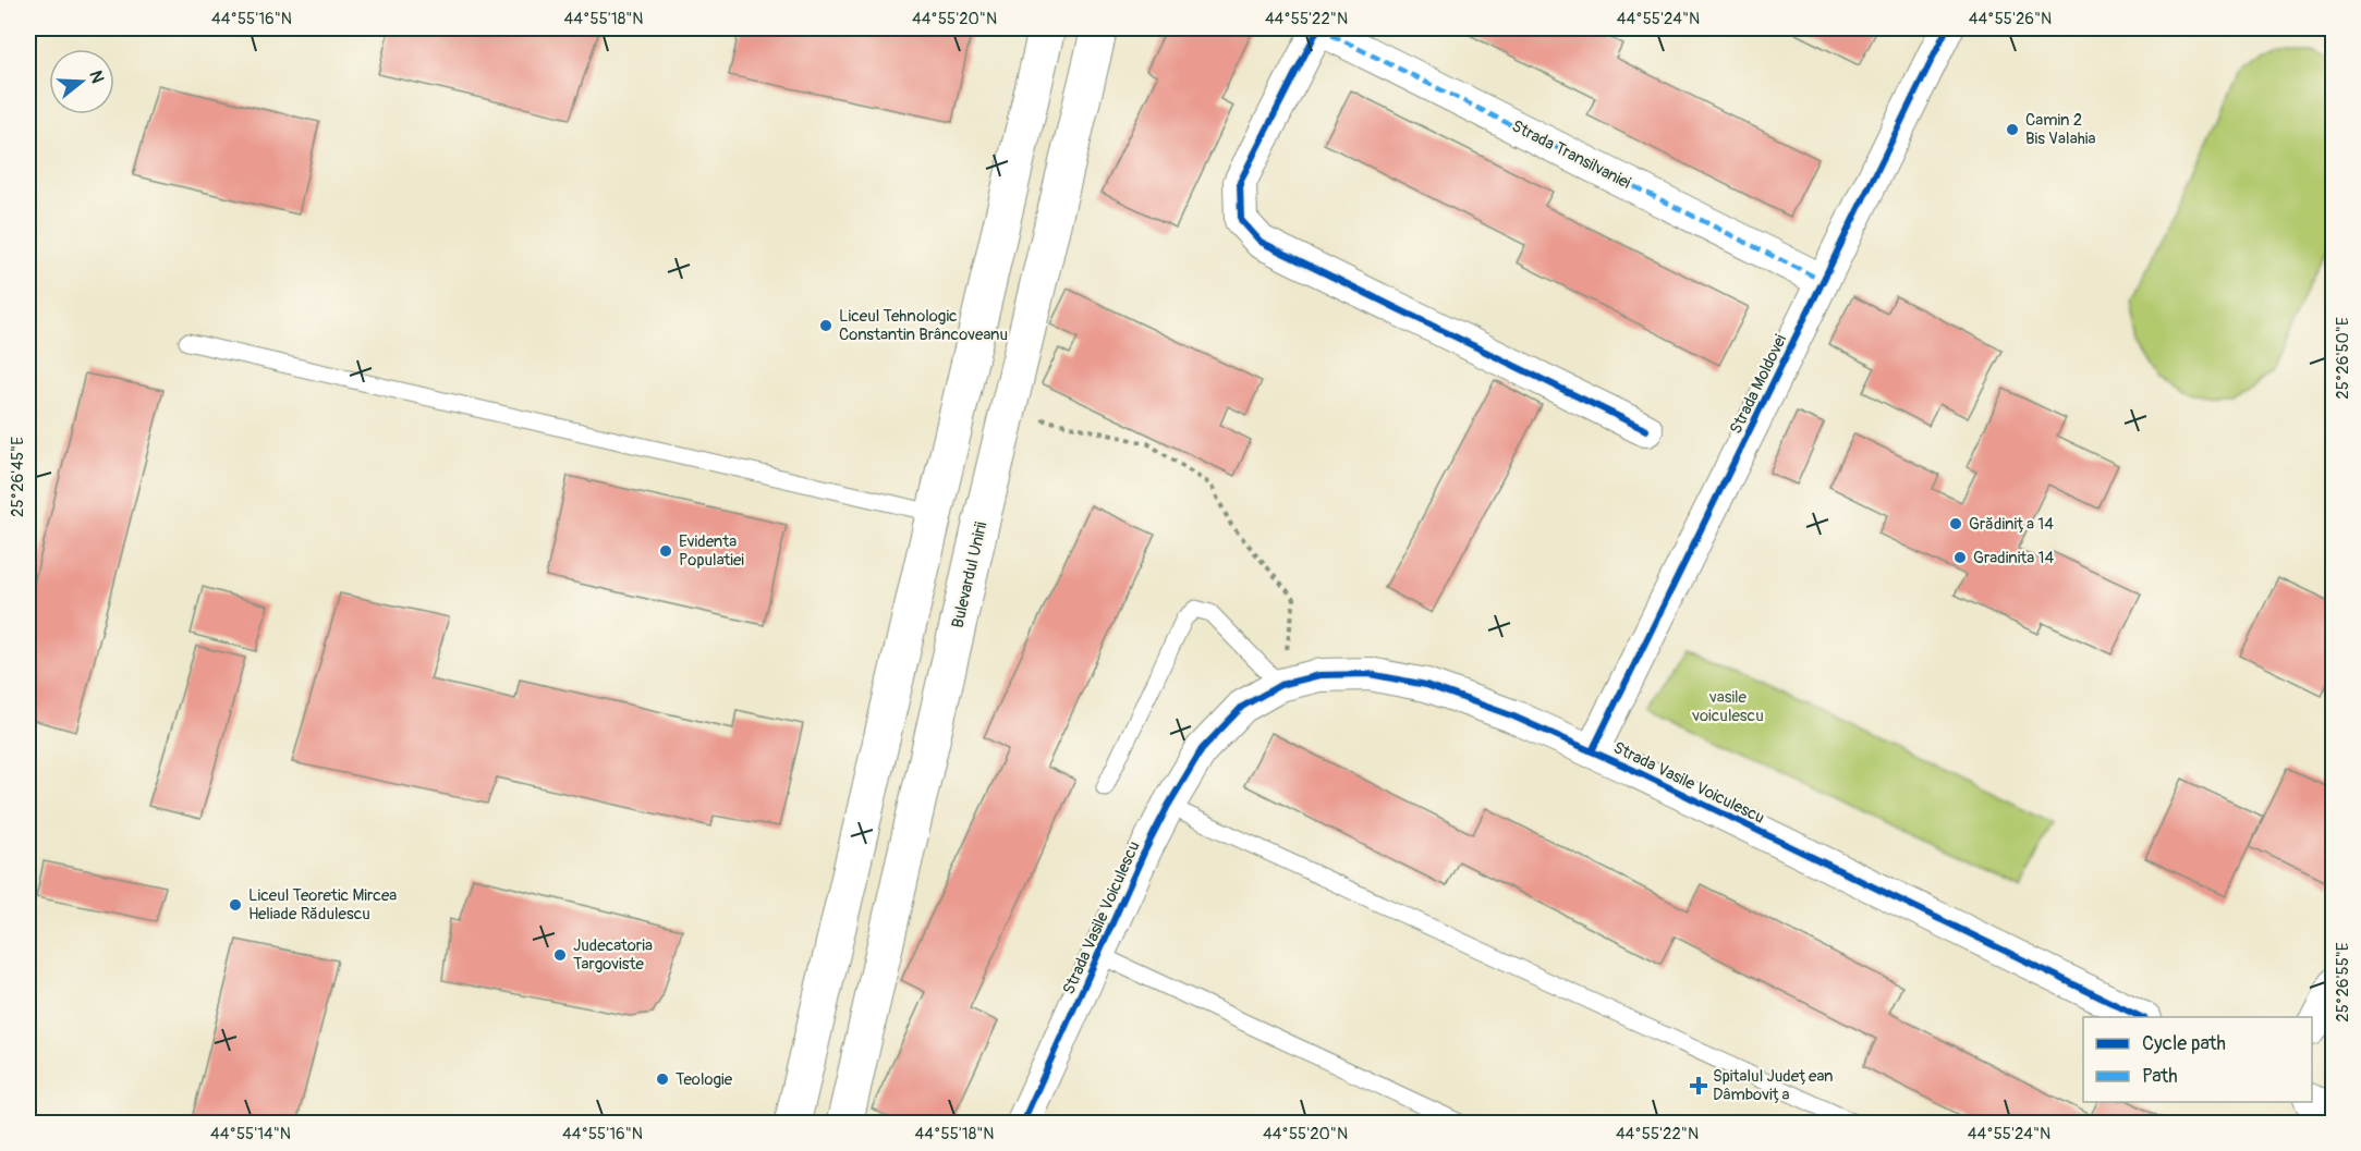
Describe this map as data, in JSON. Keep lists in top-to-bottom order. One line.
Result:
{"streets":{"main road":["Bulevardul Unirii"],"street":["Strada Transilvaniei","Strada Moldovei","Strada Vasile Voiculescu"]},"crossings":[["Strada Transilvaniei","Strada Moldovei"],["Strada Moldovei","Strada Vasile Voiculescu"]],"parks":["vasile voiculescu"],"places":{"other":["Camin 2 Bis Valahia","Liceul Tehnologic Constantin Brâncoveanu","Grădinița 14","Evidenta Populatiei","Gradinita 14","Liceul Teoretic Mircea Heliade Rădulescu","Judecatoria Targoviste","Teologie"],"health":["Spitalul Județean Dâmbovița"]},"legend":["Cycle path","Path"],"north":"right","coordinates":["44°55'16\"N","44°55'18\"N","44°55'20\"N","44°55'22\"N","44°55'24\"N","44°55'26\"N","25°26'50\"E","25°26'45\"E","25°26'55\"E","44°55'14\"N"]}
